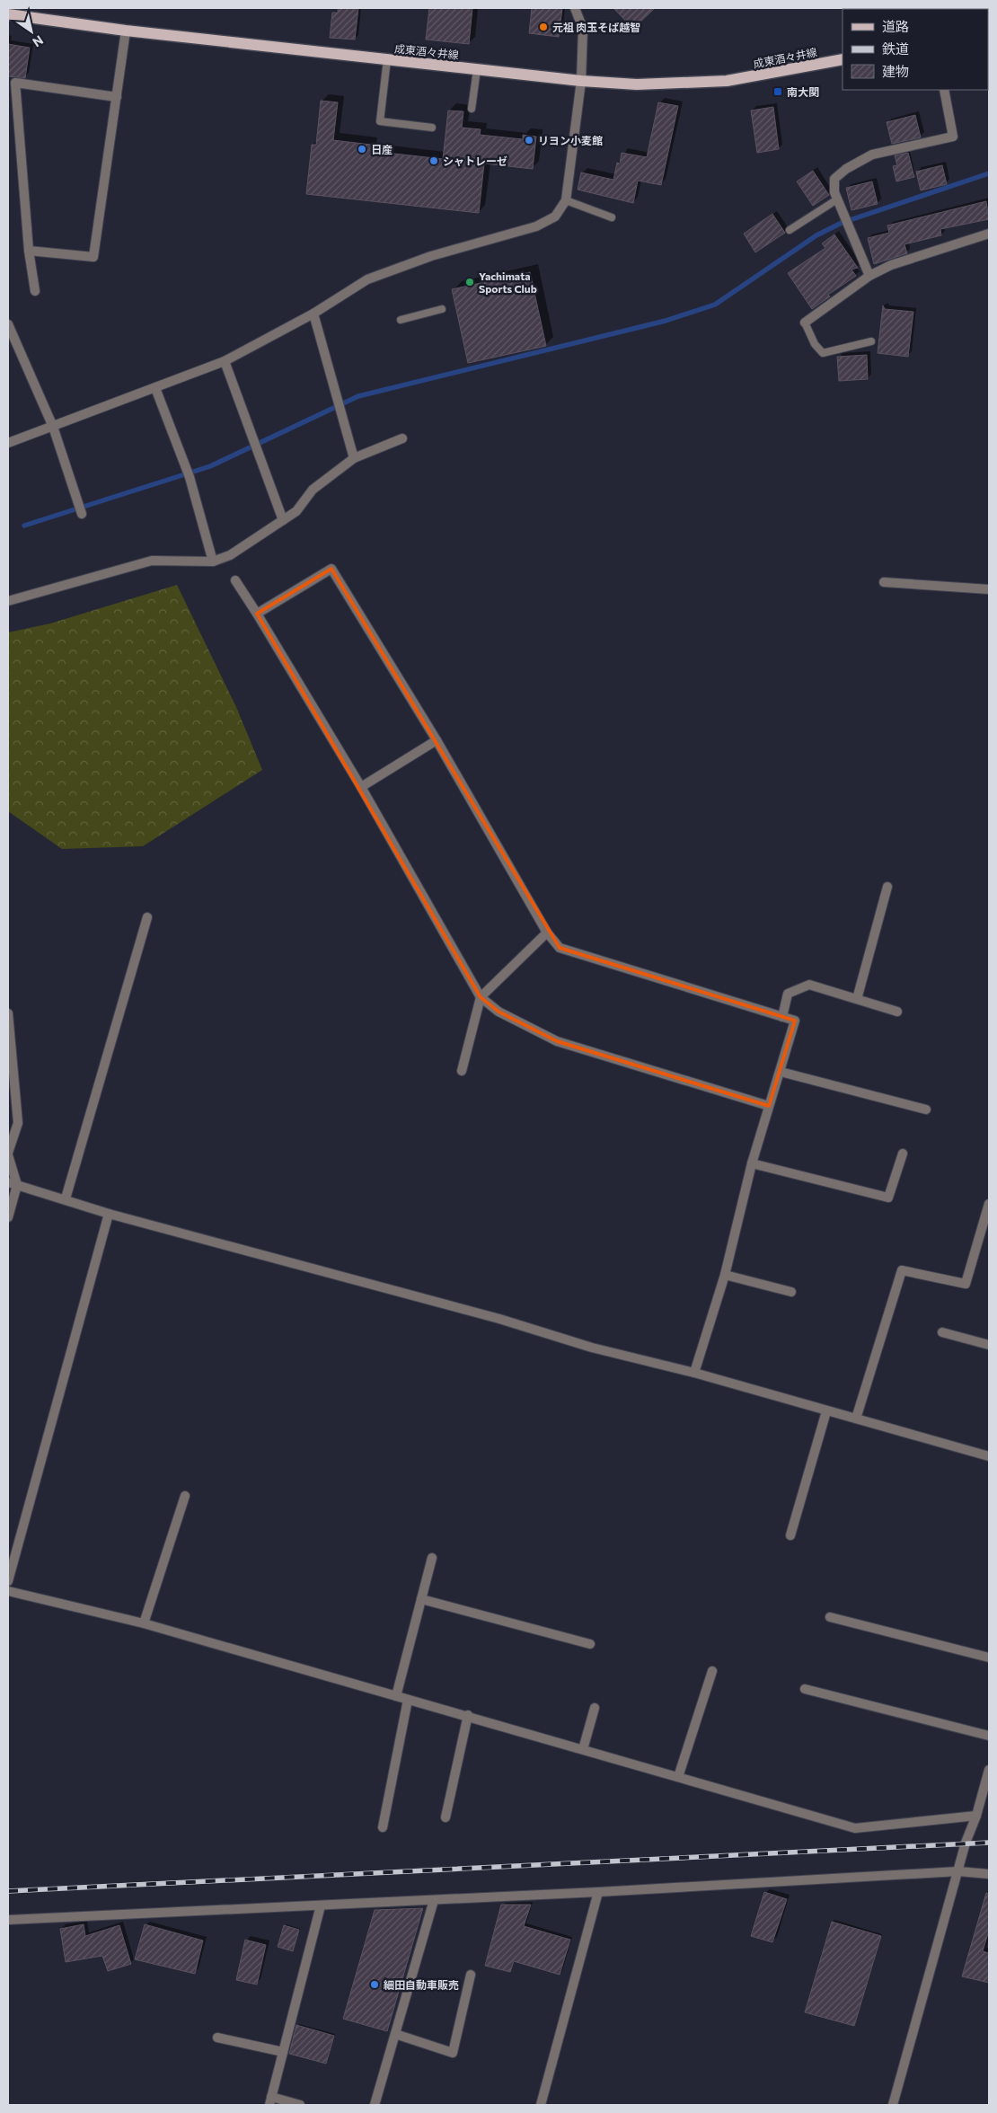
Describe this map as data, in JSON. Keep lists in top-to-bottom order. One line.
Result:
{"streets":{"main road":["成東酒々井線"]},"places":{"other":["元祖 肉玉そば越智","リヨン小麦館","日産","シャトレーゼ","Yachimata Sports Club","細田自動車販売"],"transit":["南大関"]},"legend":["道路","鉄道","建物"],"north":"bottom right"}
